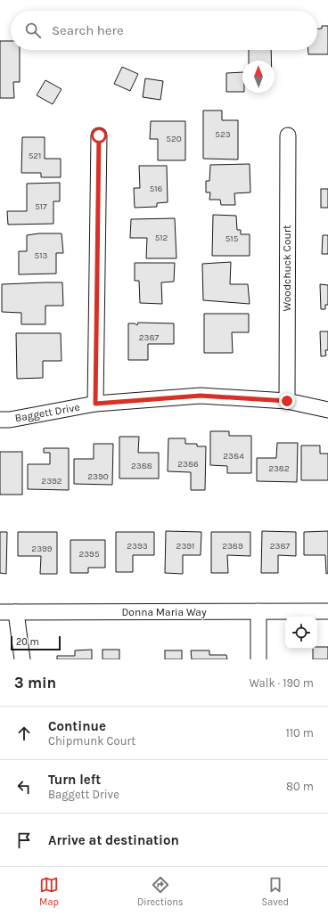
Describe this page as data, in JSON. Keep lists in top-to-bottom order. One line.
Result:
{"streets":{"street":["Woodchuck Court","Baggett Drive","Donna Maria Way"]},"crossings":[["Woodchuck Court","Baggett Drive"]],"house_numbers":["523","520","521","516","517","512","515","513","2387","2384","2386","2388","2382","2390","2392","2393","2391","2389","2387","2399","2395"],"scale_bar":"20 m","north":"top","page":{"search":"Search here","scale":"20 m","heading":["3 min","Walk · 190 m"],"list":[["Continue","Chipmunk Court","110 m"],["Turn left","Baggett Drive","80 m"],"Arrive at destination"],"nav":["Map","Directions","Saved"]}}
